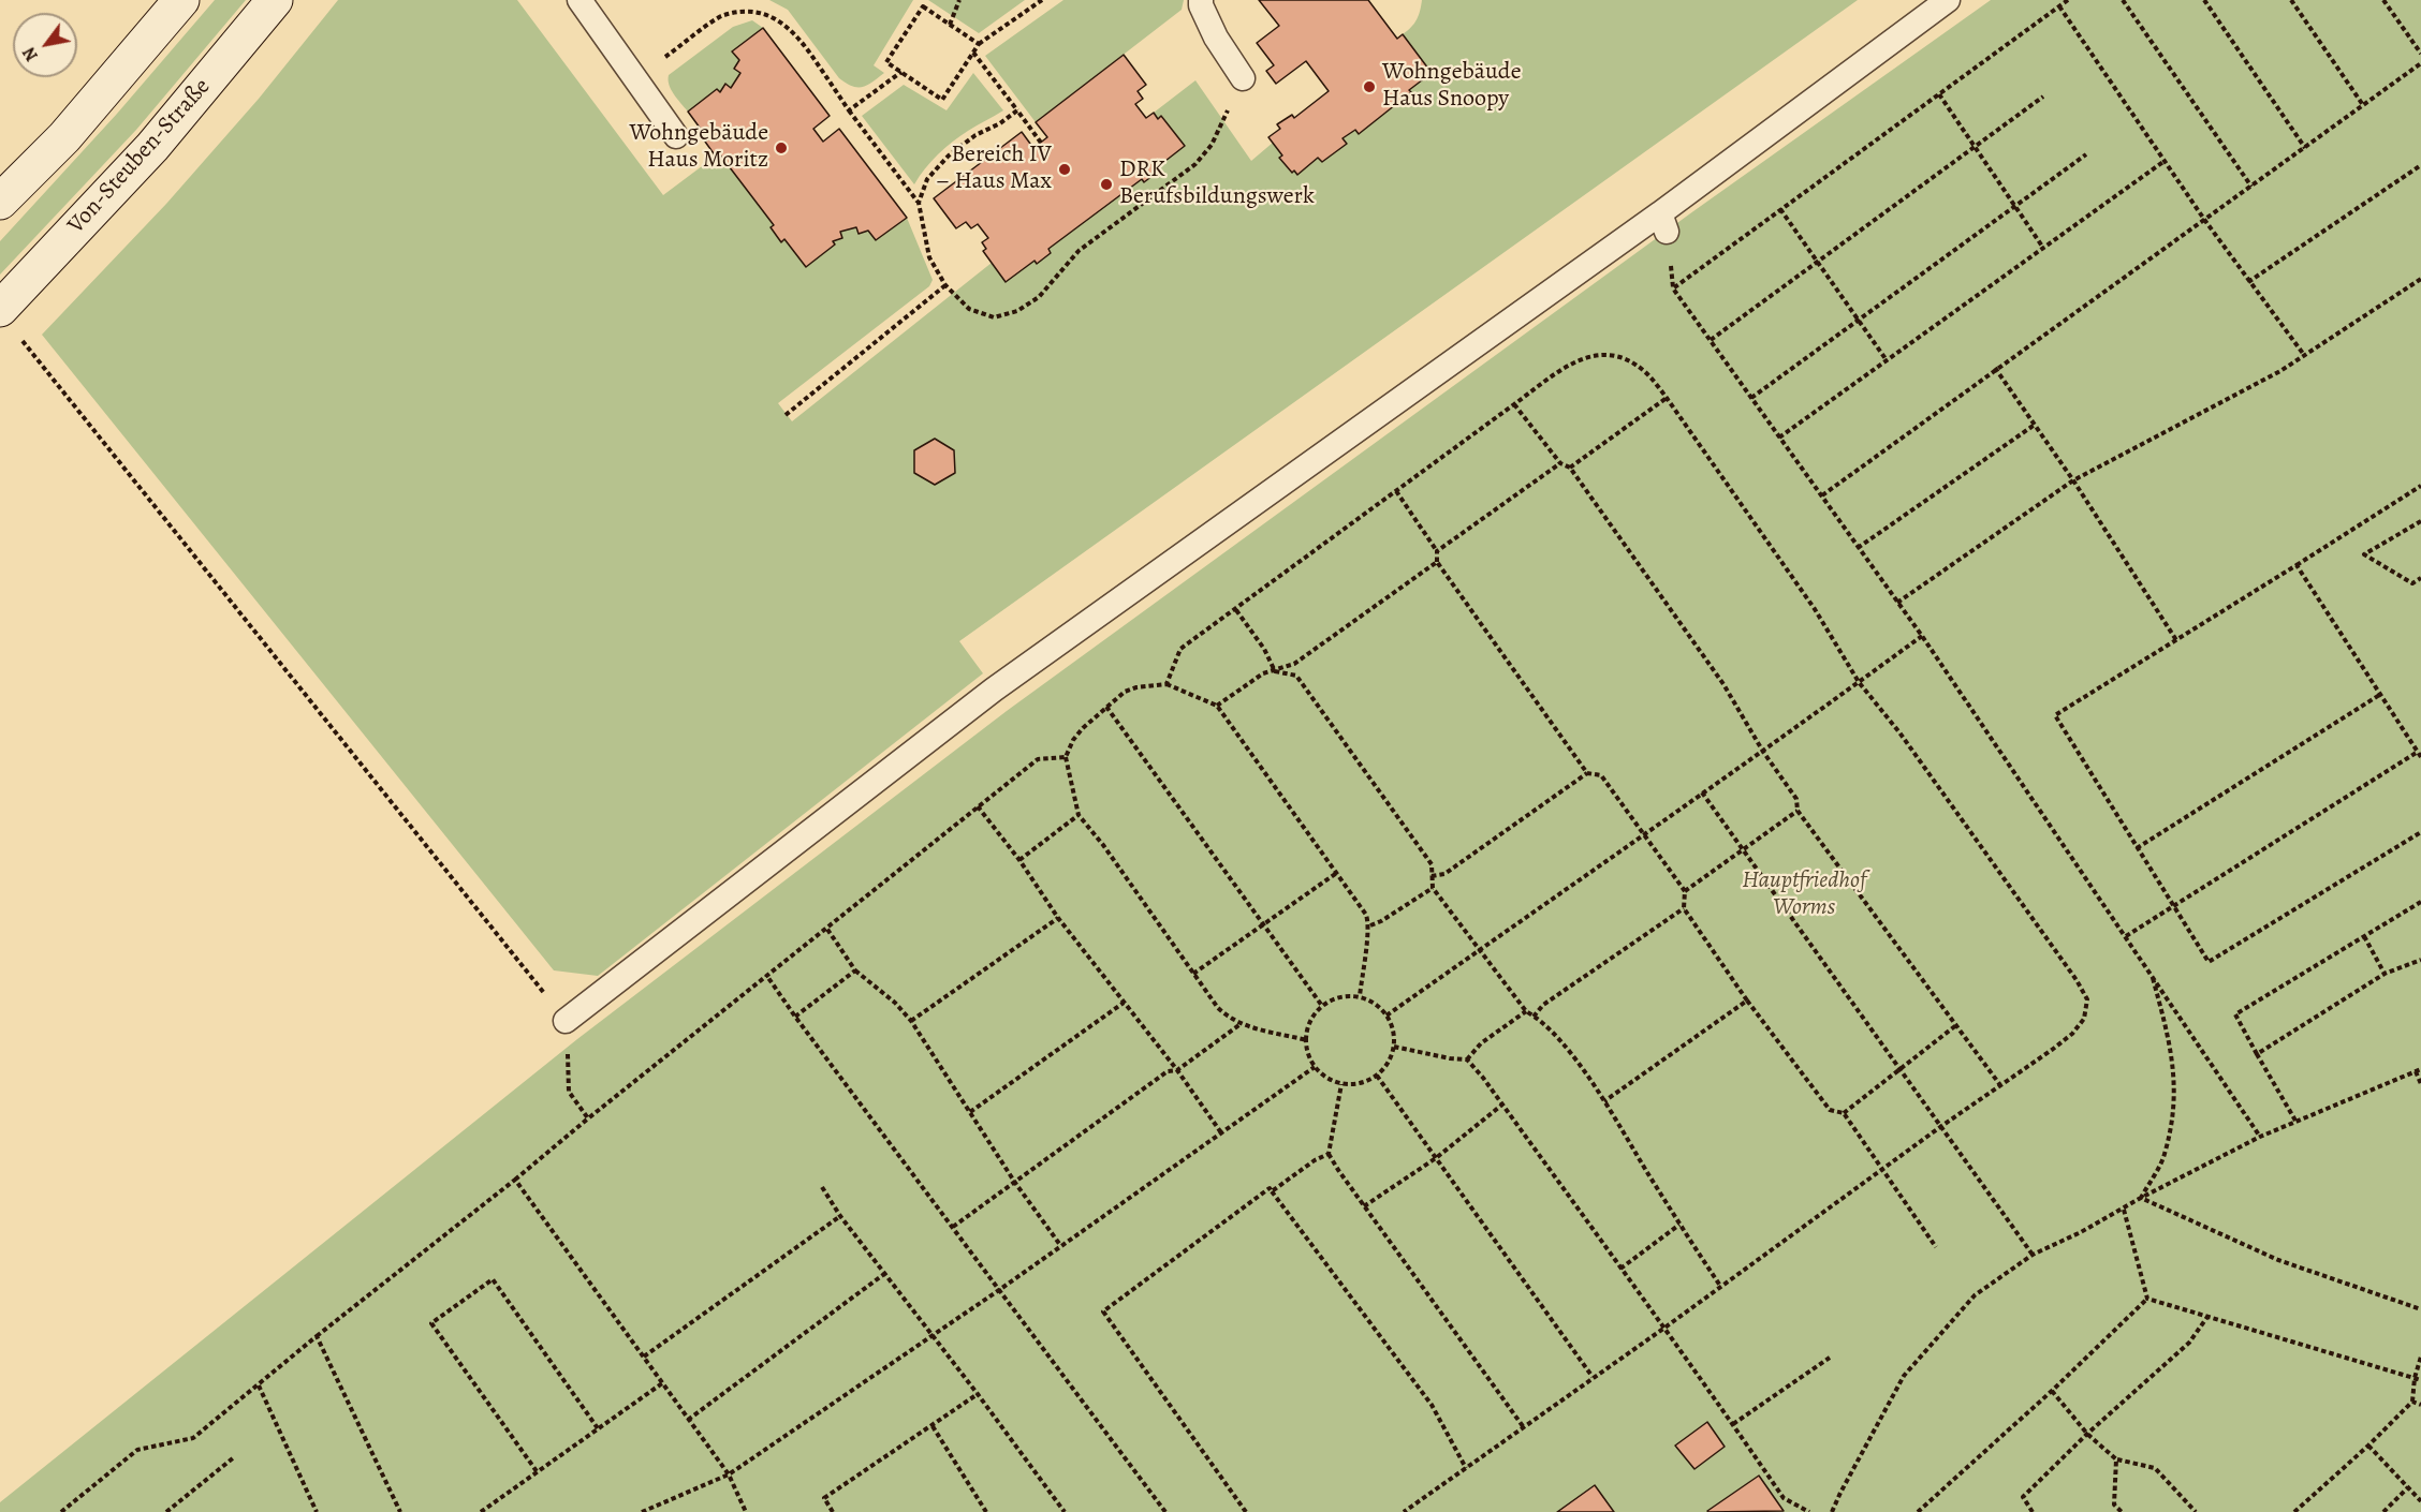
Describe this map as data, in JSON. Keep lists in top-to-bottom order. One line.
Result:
{"streets":{"street":["Von-Steuben-Straße"]},"parks":["Hauptfriedhof Worms"],"places":["Wohngebäude Haus Snoopy","Wohngebäude Haus Moritz","Bereich IV – Haus Max","DRK Berufsbildungswerk"],"north":"bottom left"}
